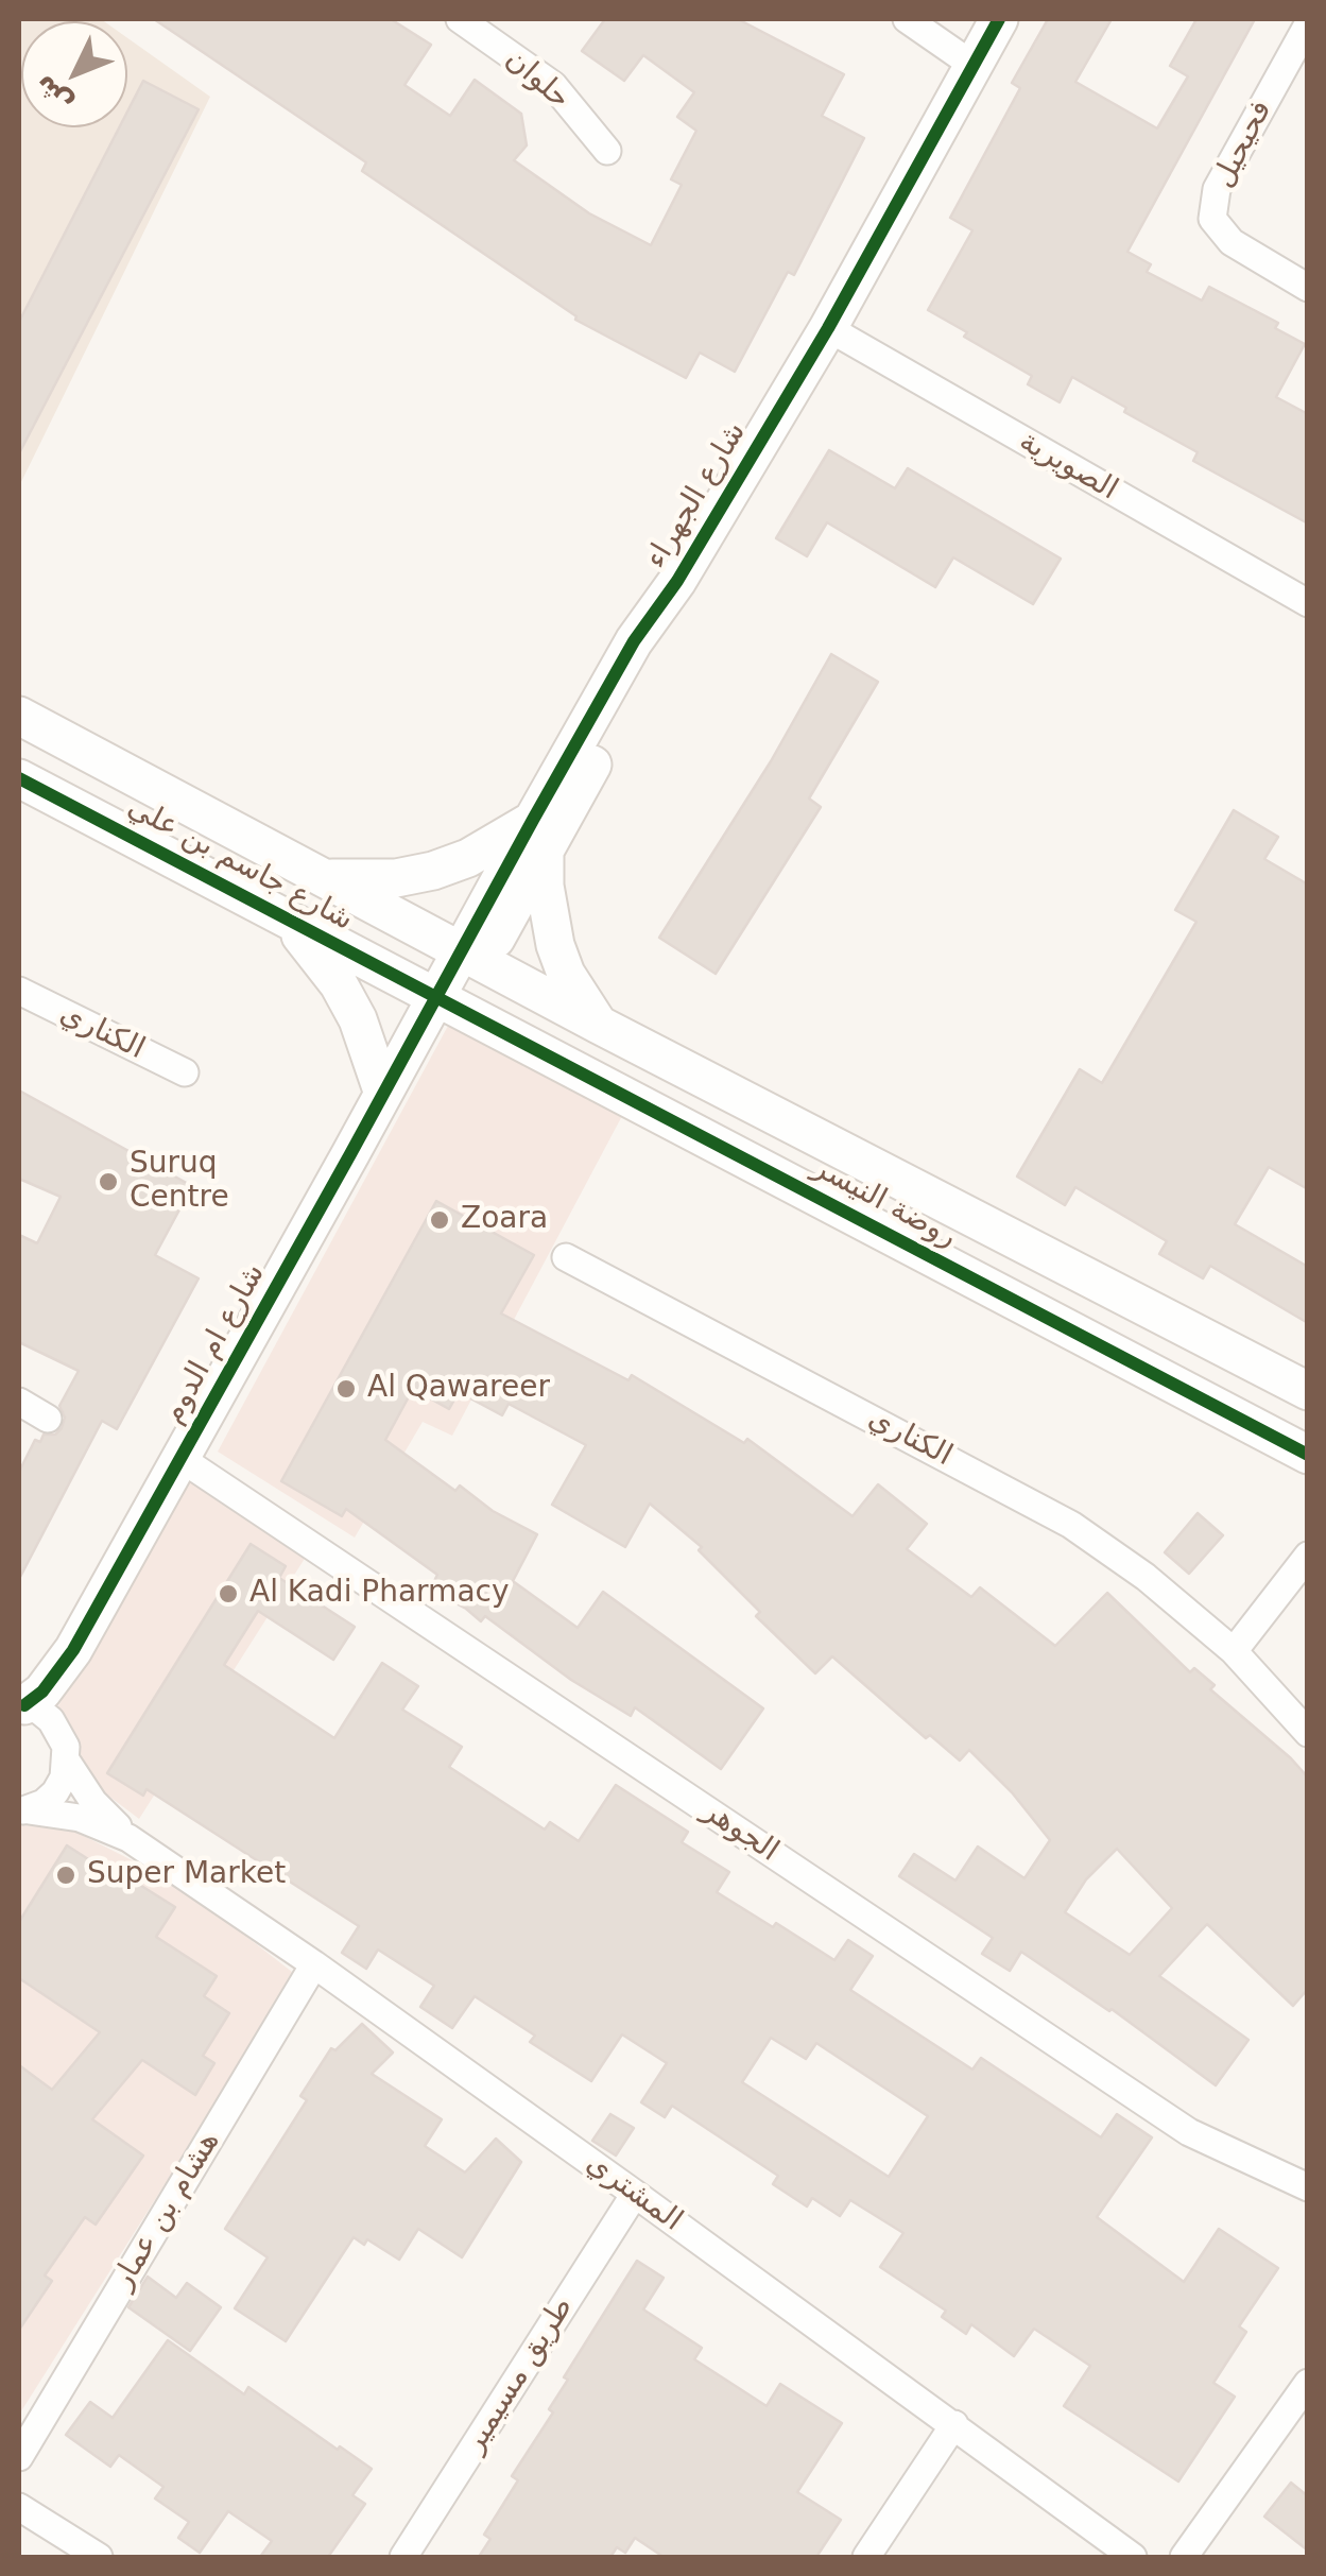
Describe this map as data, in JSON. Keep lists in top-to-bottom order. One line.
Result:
{"streets":{"street":["حلوان","فحيحيل","الصويرية","شارع الجهراء","شارع جاسم بن علي","الكناري","روضة النيسر","شارع ام الدوم","الجوهر","المشتري","هشام بن عمار","طريق مسيمير"]},"crossings":[["الصويرية","شارع الجهراء"],["شارع الجهراء","شارع جاسم بن علي"],["شارع الجهراء","روضة النيسر"],["شارع الجهراء","شارع ام الدوم"],["شارع جاسم بن علي","روضة النيسر"],["شارع جاسم بن علي","شارع ام الدوم"],["روضة النيسر","شارع ام الدوم"],["شارع ام الدوم","الجوهر"],["شارع ام الدوم","المشتري"],["المشتري","هشام بن عمار"],["المشتري","طريق مسيمير"]],"places":["Suruq Centre","Zoara","Al Qawareer","Al Kadi Pharmacy","Super Market"],"north":"bottom left"}
